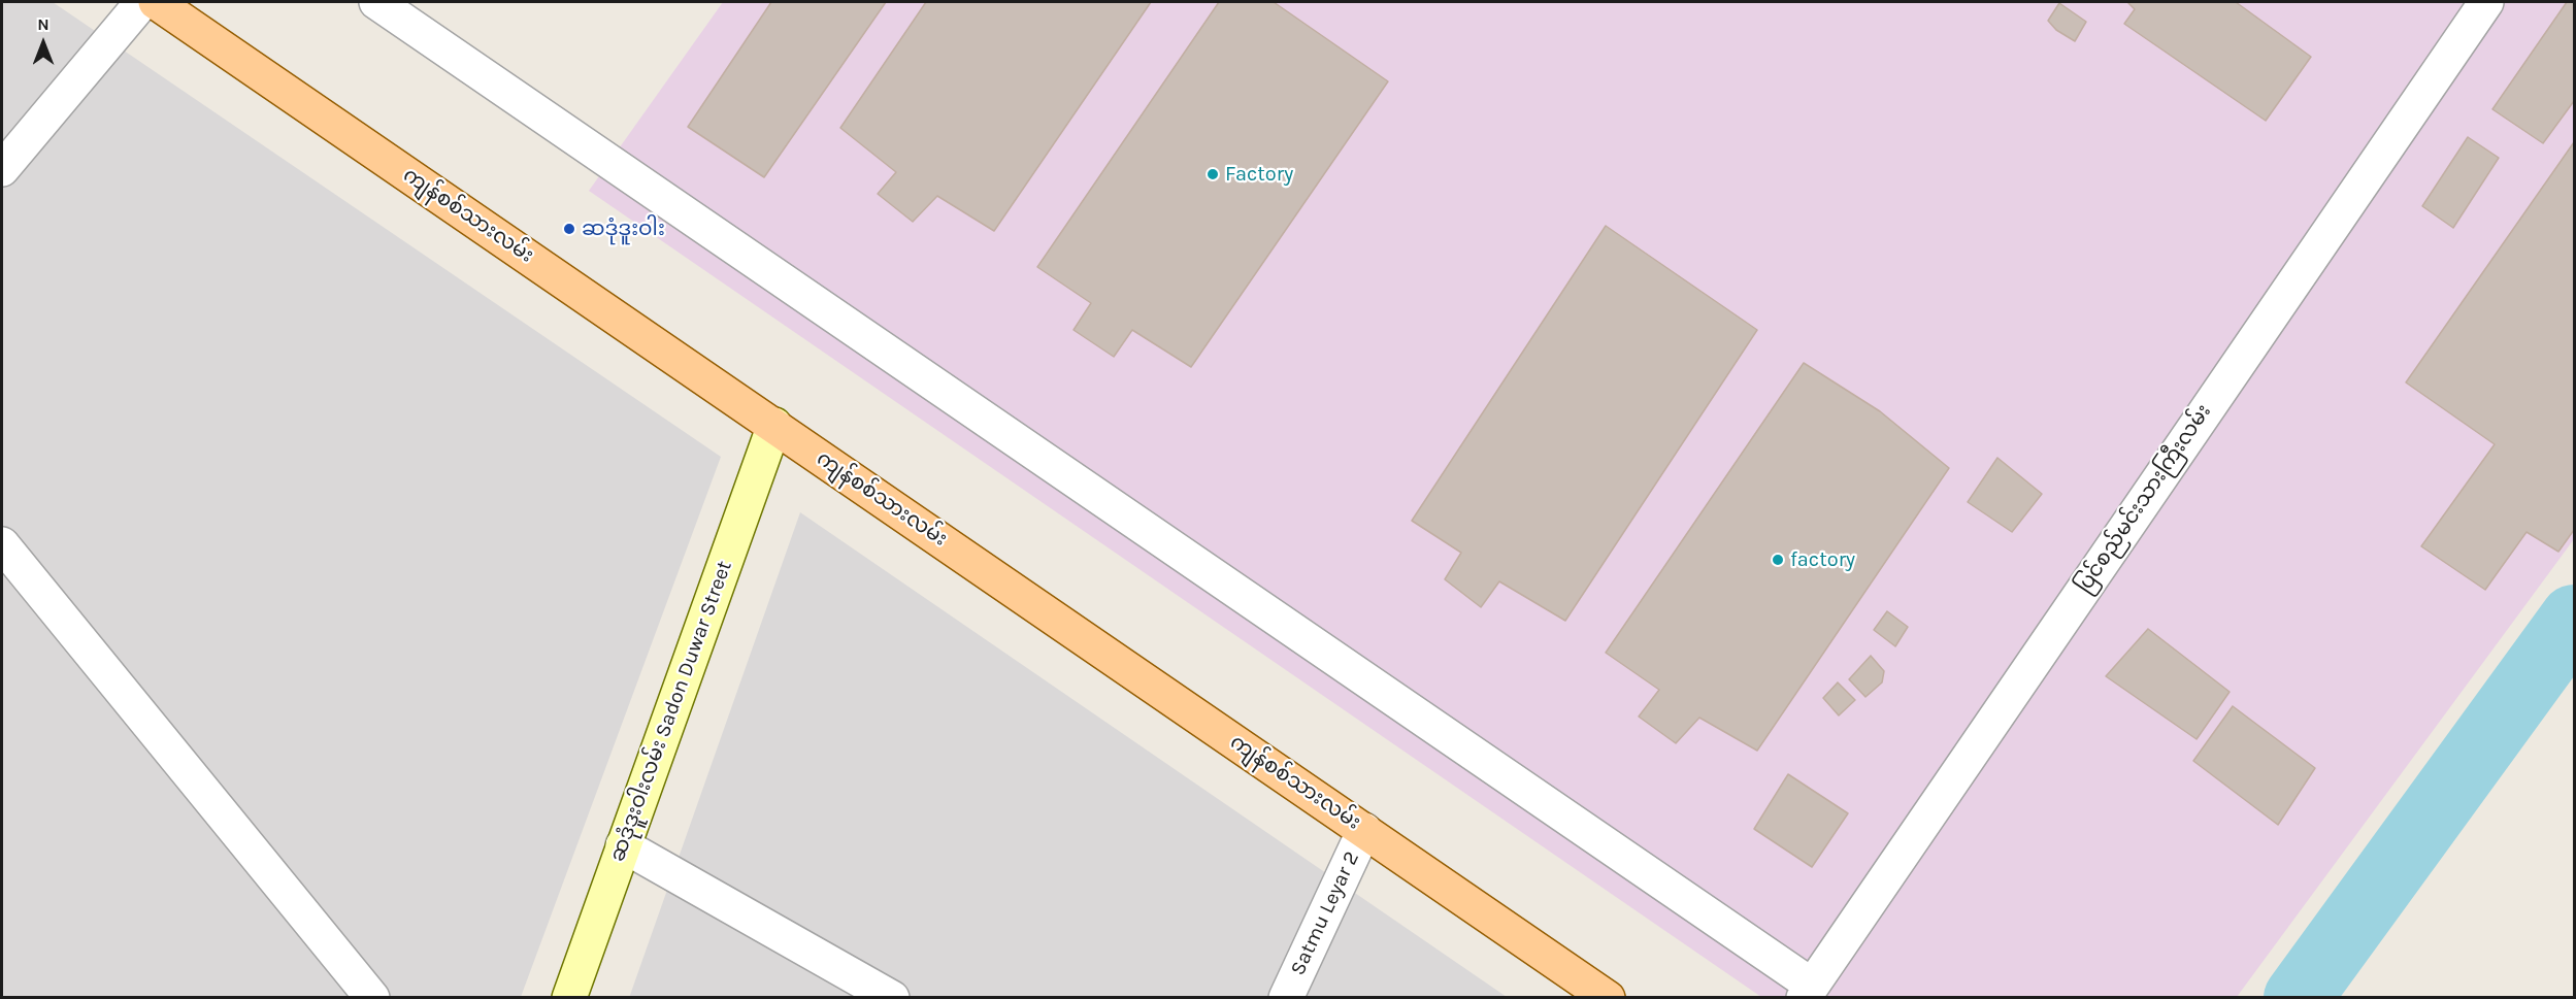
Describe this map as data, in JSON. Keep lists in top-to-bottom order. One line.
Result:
{"streets":{"main road":["ကျန်စစ်သားလမ်း"],"street":["ပြင်စည်မင်းသားကြီးလမ်း","ဆဒုံဒူးဝါးလမ်း Sadon Duwar Street","Satmu Leyar 2"]},"crossings":[["ကျန်စစ်သားလမ်း","ဆဒုံဒူးဝါးလမ်း Sadon Duwar Street"],["ကျန်စစ်သားလမ်း","Satmu Leyar 2"]],"places":["Factory","ဆဒုံဒူးဝါး","factory"],"north":"top"}
